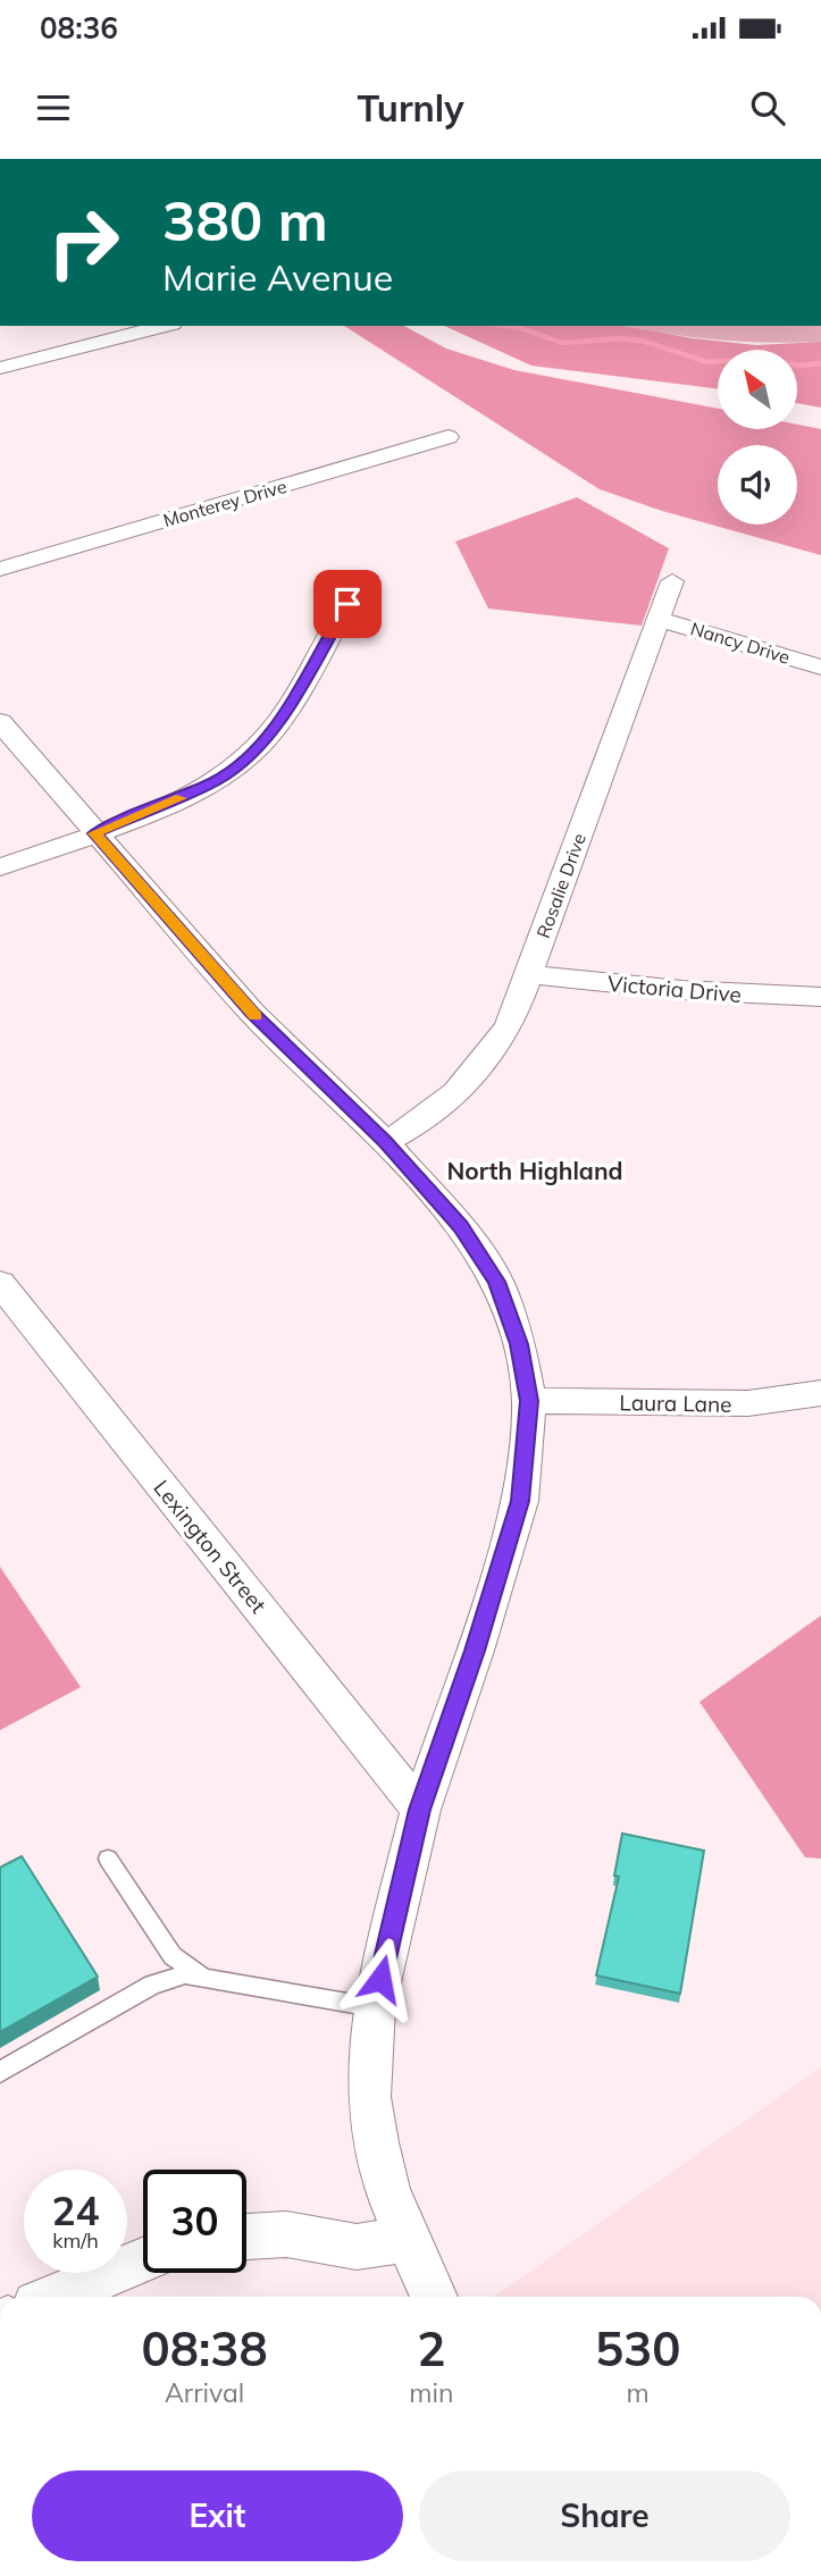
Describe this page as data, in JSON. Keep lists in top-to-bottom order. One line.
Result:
{"streets":{"street":["Monterey Drive","Nancy Drive","Rosalie Drive","Victoria Drive","Laura Lane","Lexington Street"]},"crossings":[["Nancy Drive","Rosalie Drive"],["Rosalie Drive","Victoria Drive"]],"districts":["North Highland"],"north":"top left","page":{"status":"08:36","header":"Turnly","turn":["380 m","Marie Avenue"],"speed":"24 km/h","limit":"30","eta":["08:38","Arrival","2","min","530","m"],"buttons":["Exit","Share"]}}
